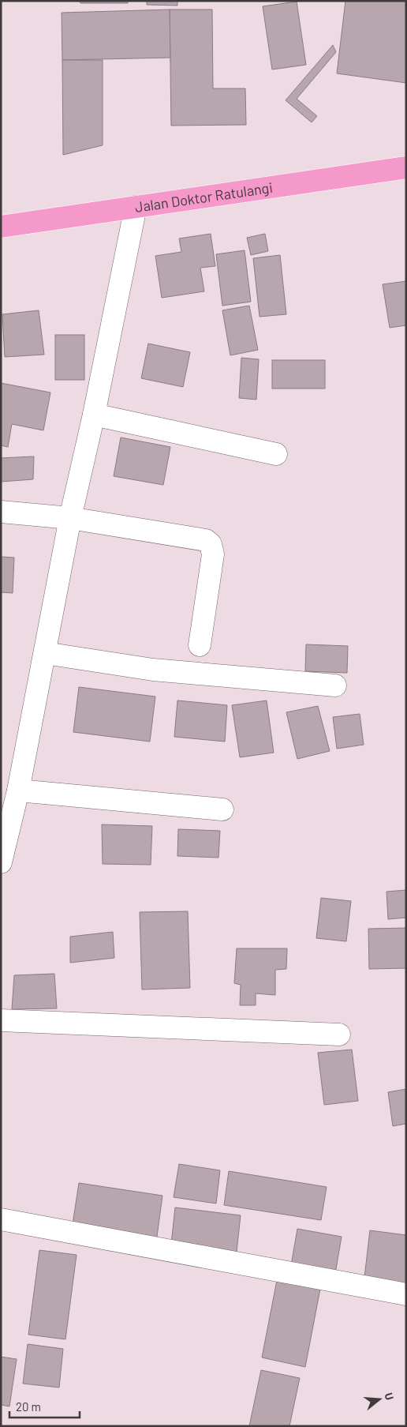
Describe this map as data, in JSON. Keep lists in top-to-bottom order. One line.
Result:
{"streets":{"highway":["Jalan Doktor Ratulangi"]},"scale_bar":"20 m","north":"right"}
